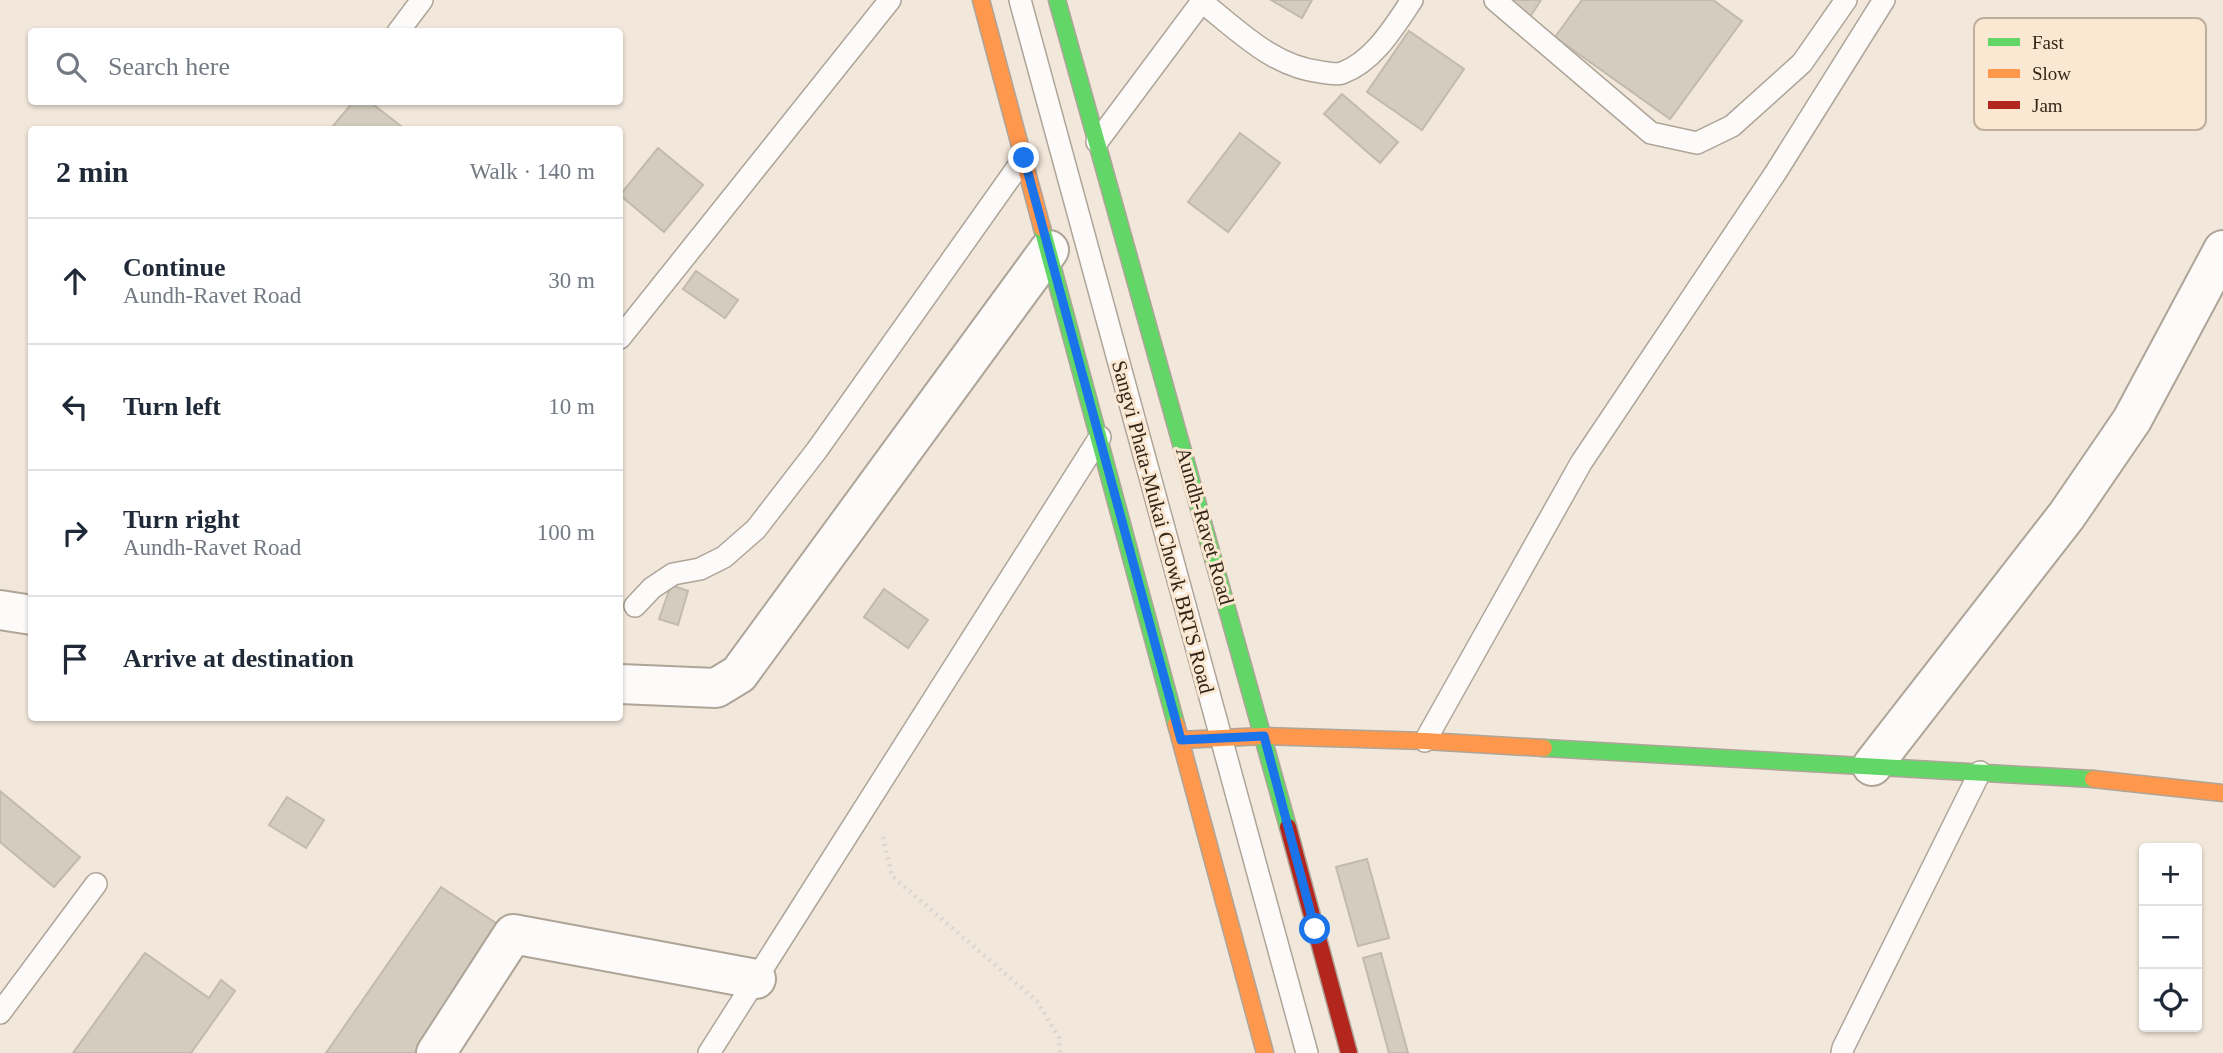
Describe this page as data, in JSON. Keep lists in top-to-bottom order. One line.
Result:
{"streets":{"main road":["Aundh-Ravet Road"],"lane":["Sangvi Phata-Mukai Chowk BRTS Road"]},"legend":["Fast","Slow","Jam"],"page":{"search":"Search here","heading":["2 min","Walk · 140 m"],"list":[["Continue","Aundh-Ravet Road","30 m"],["Turn left","10 m"],["Turn right","Aundh-Ravet Road","100 m"],"Arrive at destination"],"map_buttons":["+","−"]}}
